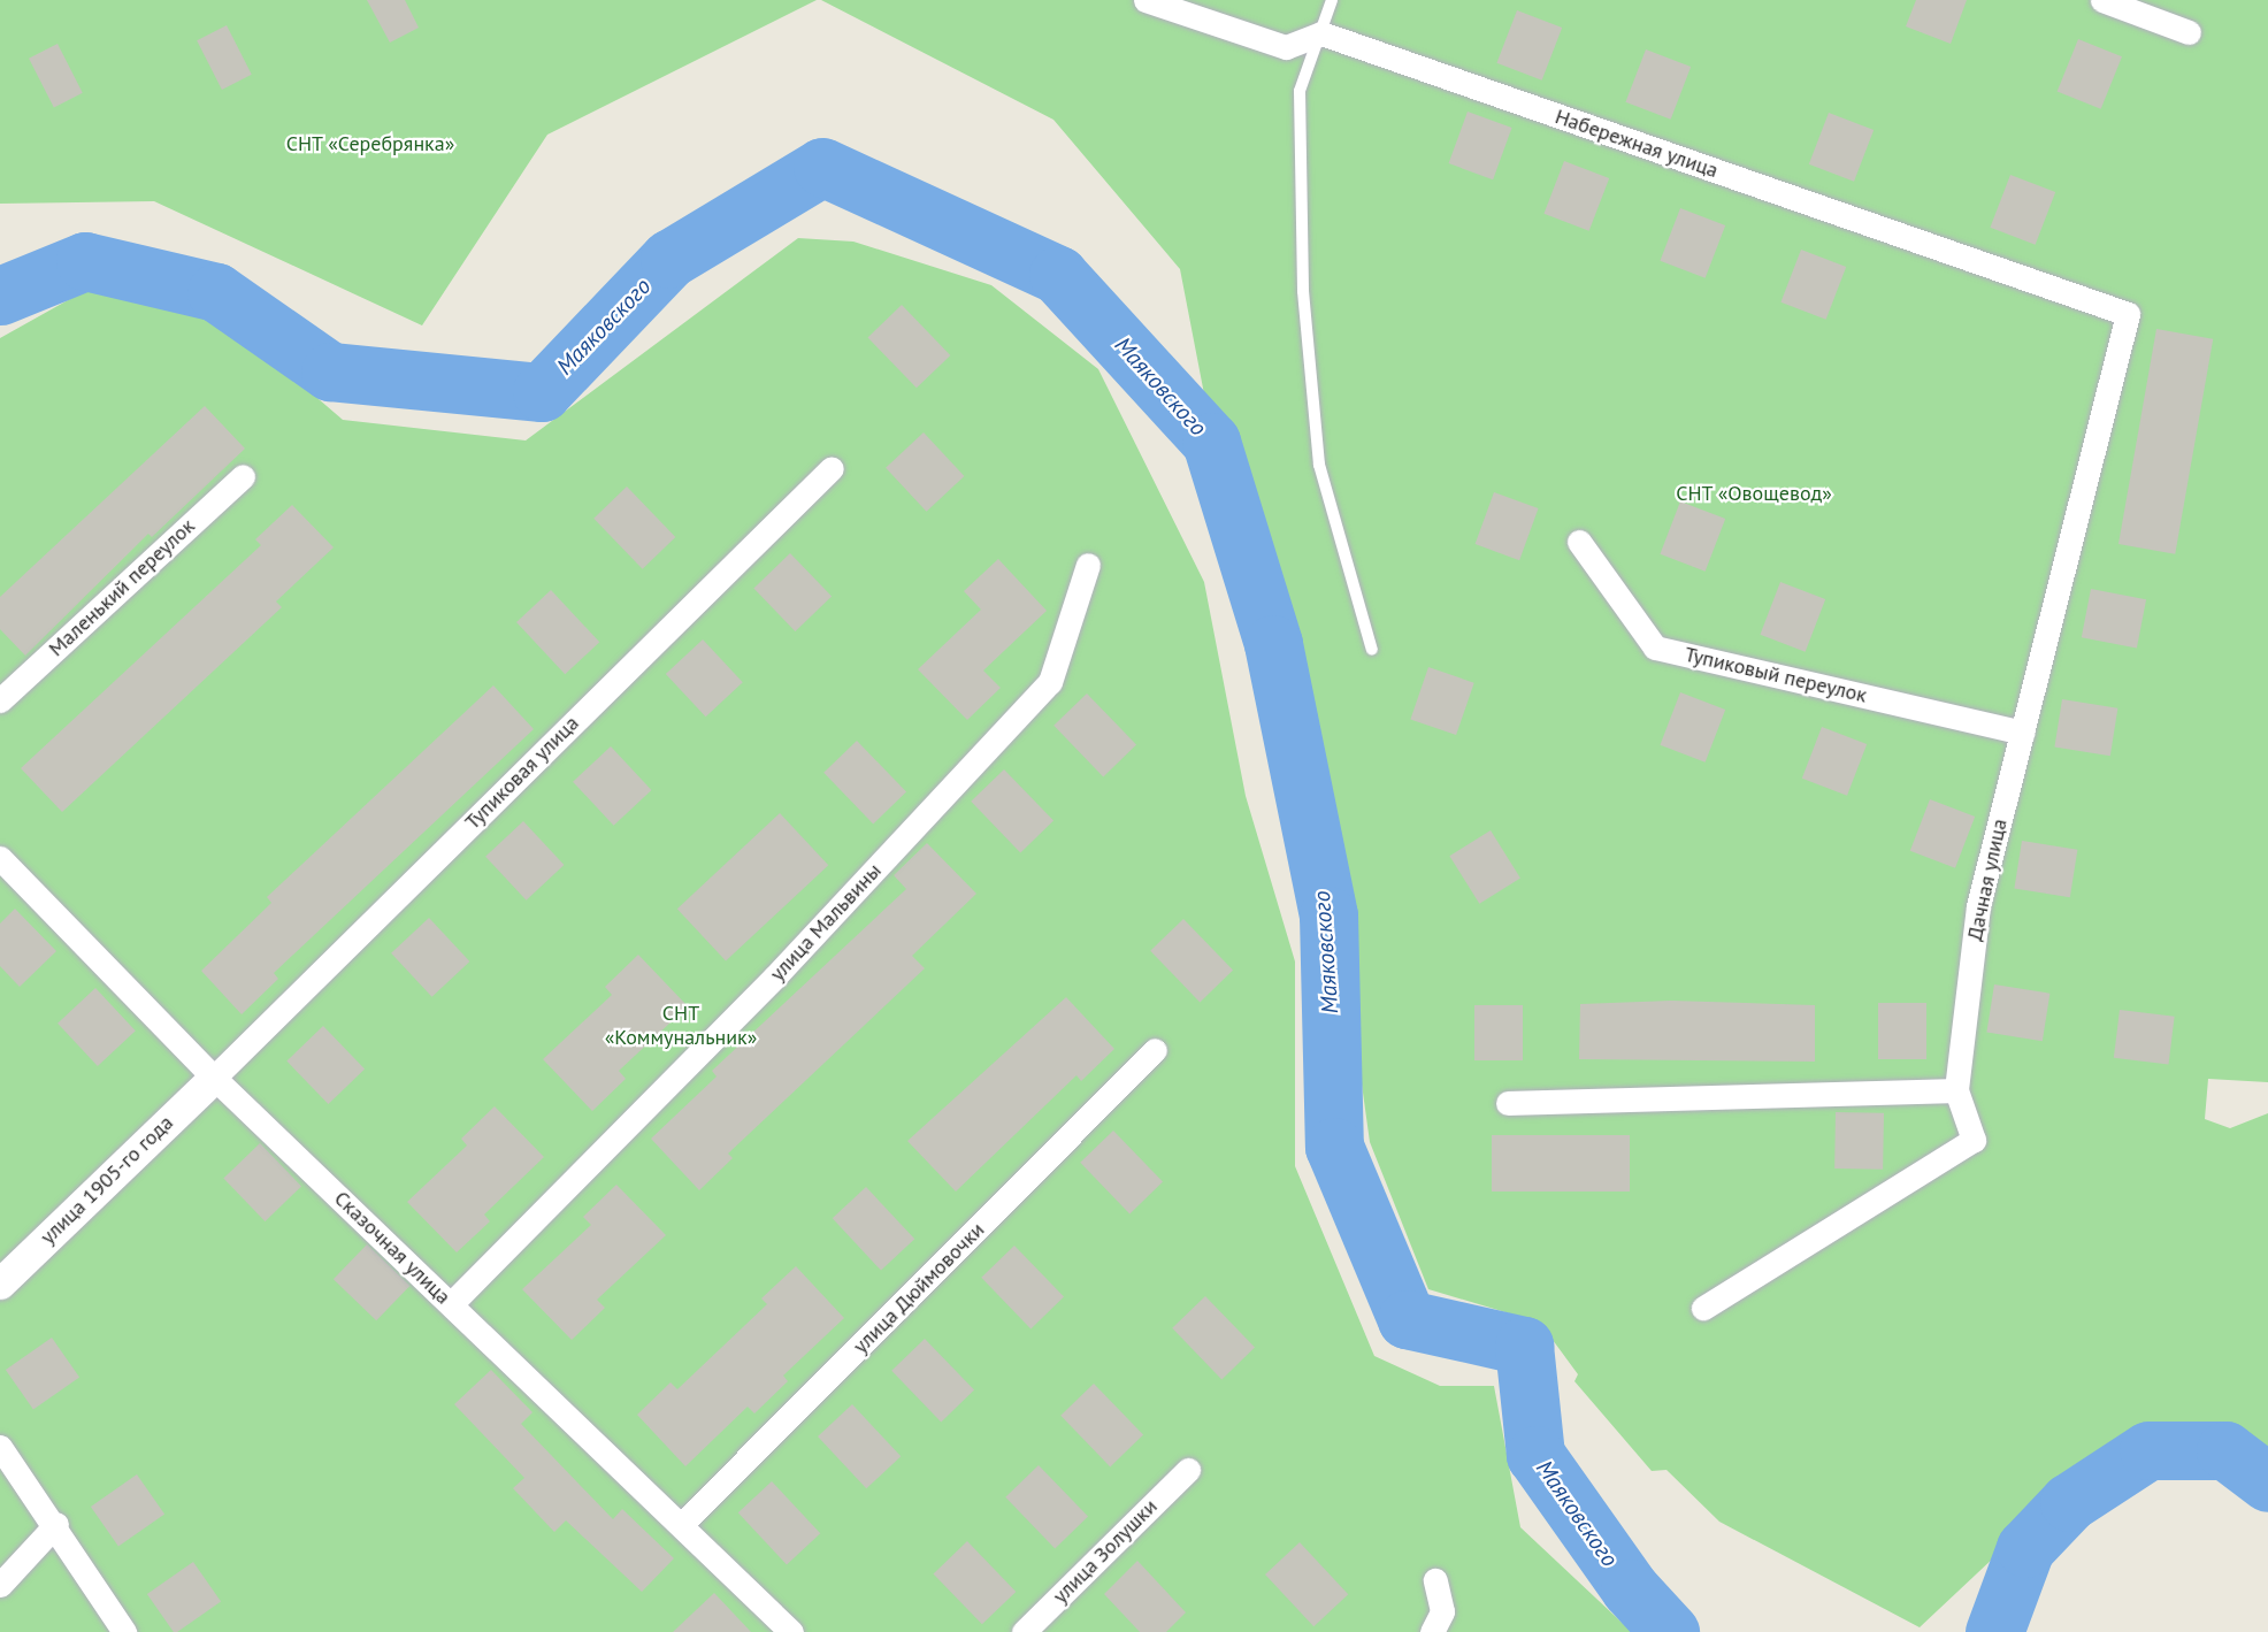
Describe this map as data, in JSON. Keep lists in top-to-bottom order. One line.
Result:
{"streets":{"street":["Набережная улица","Маленький переулок","Тупиковый переулок","Тупиковая улица","Дачная улица","улица Мальвины","улица 1905-го года","Сказочная улица","улица Дюймовочки","улица Золушки"]},"crossings":[["Набережная улица","Дачная улица"],["Тупиковый переулок","Дачная улица"],["Тупиковая улица","улица 1905-го года"],["Тупиковая улица","Сказочная улица"],["улица Мальвины","Сказочная улица"],["улица 1905-го года","Сказочная улица"],["Сказочная улица","улица Дюймовочки"]],"water":["Маяковского"],"parks":["СНТ «Серебрянка»","СНТ «Овощевод»","СНТ «Коммунальник»"]}
